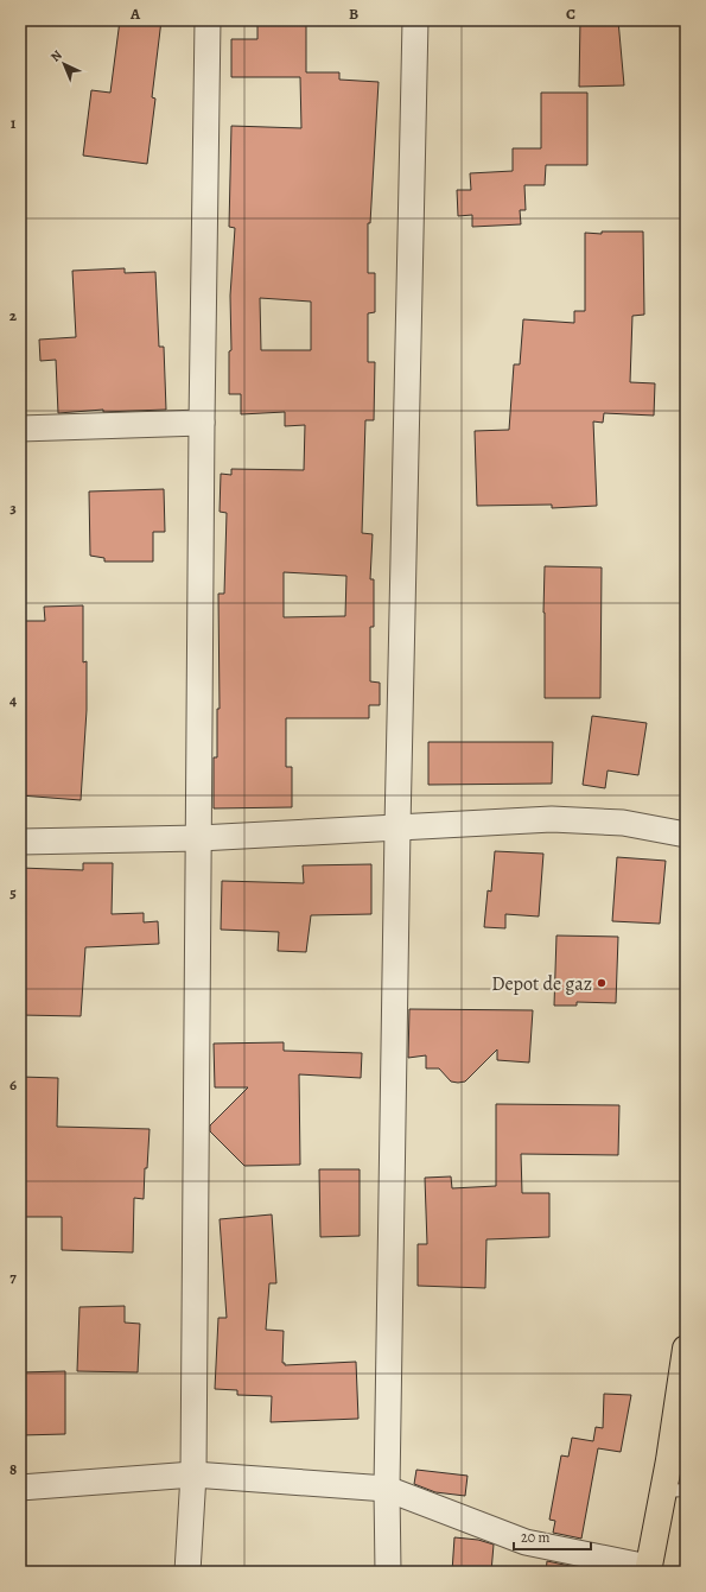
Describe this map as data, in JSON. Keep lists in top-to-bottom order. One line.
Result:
{"places":["Depot de gaz"],"scale_bar":"20 m","north":"top left","grid":{"columns":["A","B","C"],"rows":["1","2","3","4","5","6","7","8"]}}
